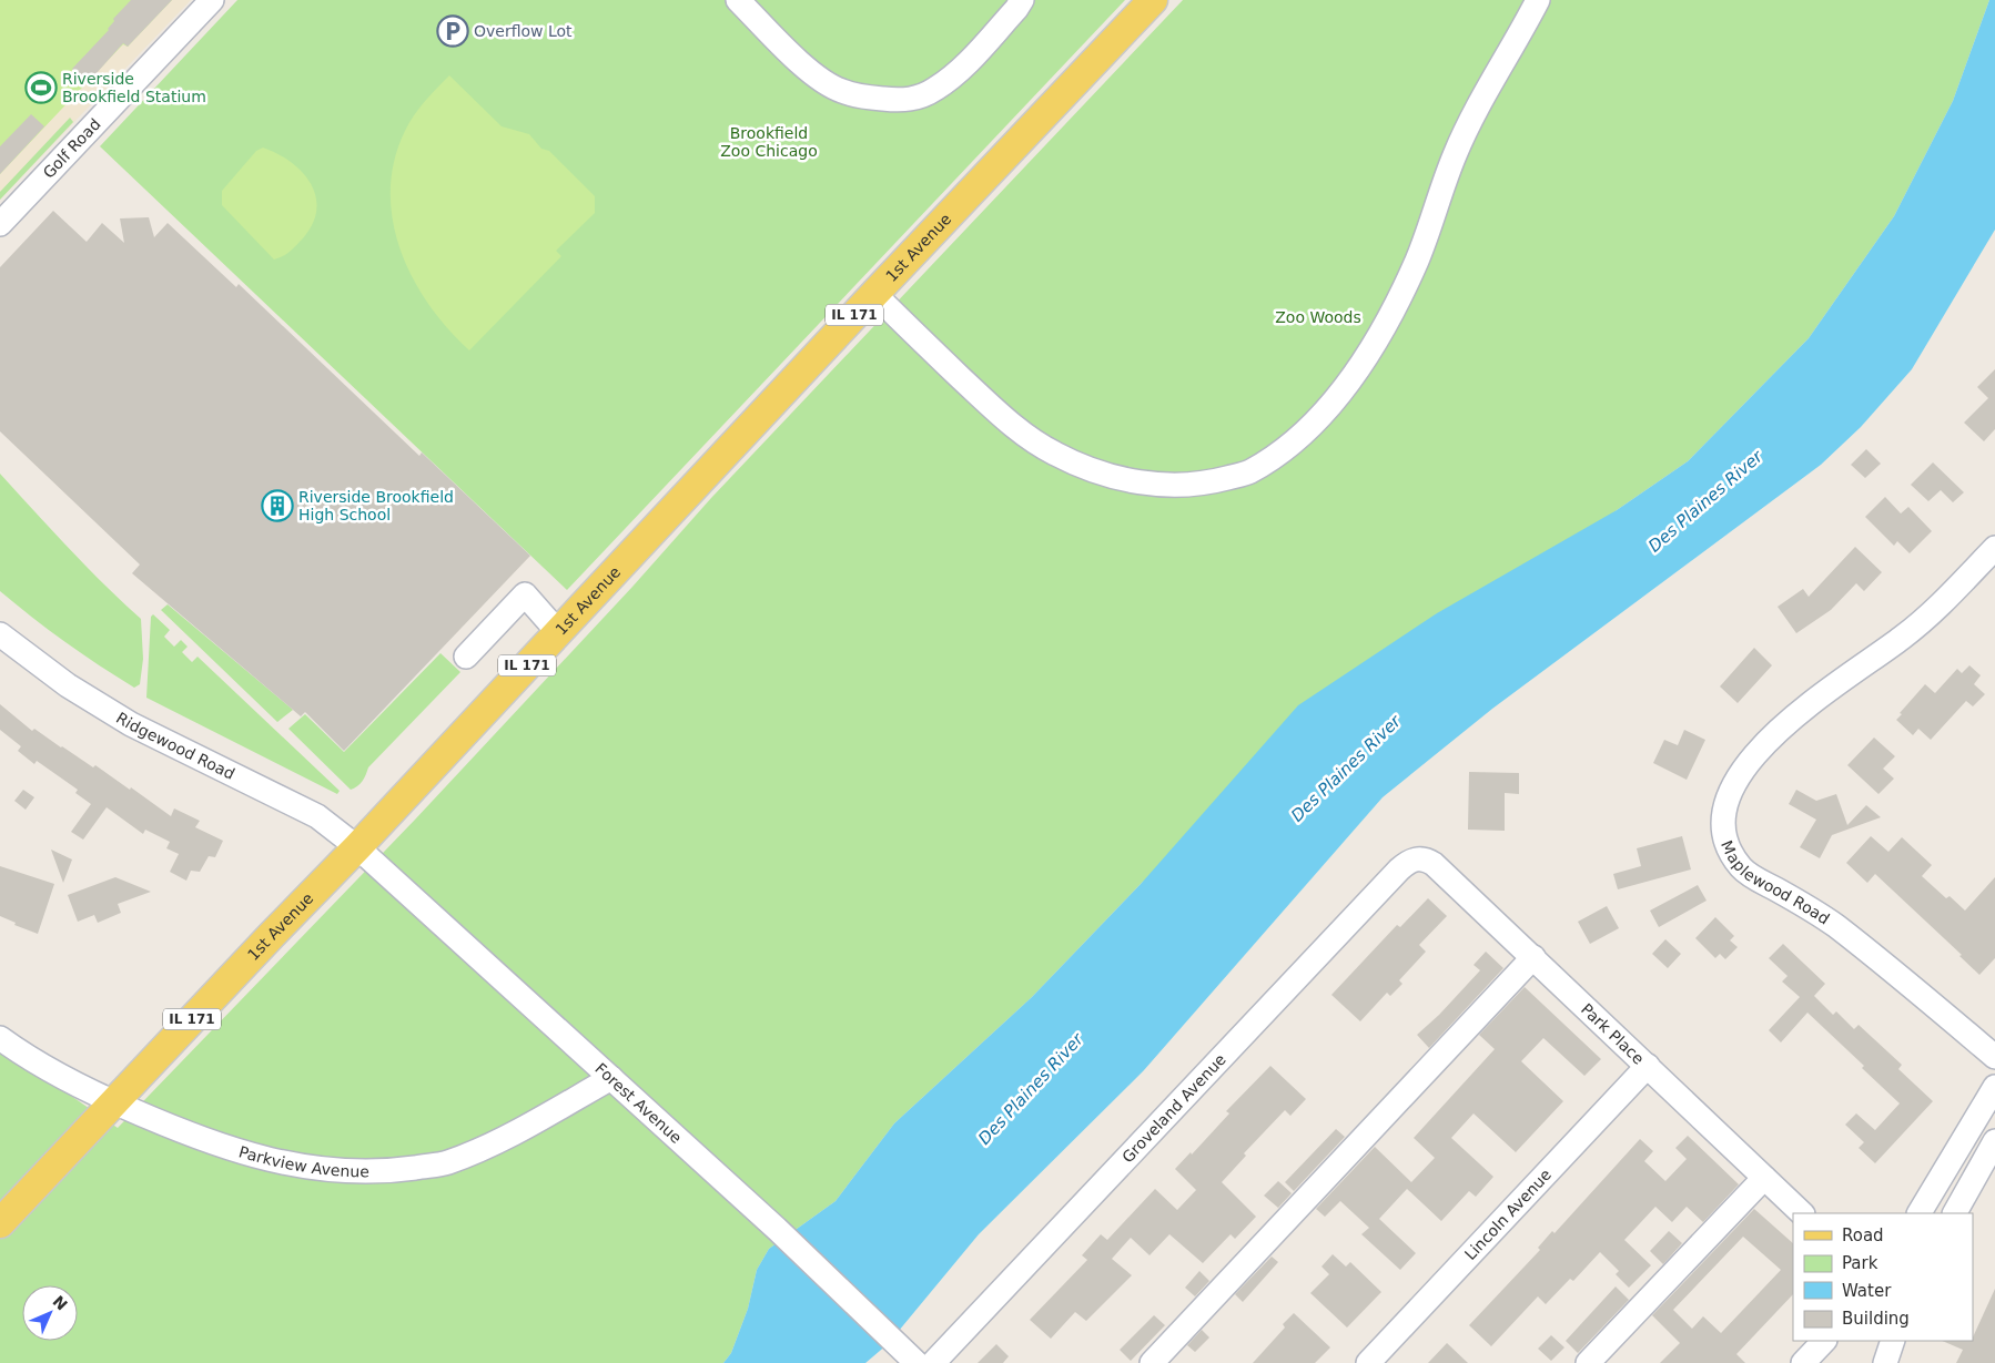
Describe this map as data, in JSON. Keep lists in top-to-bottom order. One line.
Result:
{"streets":{"main road":["1st Avenue","IL 171"],"street":["Golf Road","Ridgewood Road","Maplewood Road","Park Place","Forest Avenue","Groveland Avenue","Parkview Avenue","Lincoln Avenue"]},"crossings":[["1st Avenue","Ridgewood Road"],["1st Avenue","Forest Avenue"],["1st Avenue","Parkview Avenue"],["Ridgewood Road","Forest Avenue"],["Park Place","Groveland Avenue"],["Park Place","Lincoln Avenue"],["Forest Avenue","Parkview Avenue"]],"water":["Des Plaines River"],"parks":["Brookfield Zoo Chicago","Zoo Woods"],"places":{"parking":["Overflow Lot"],"sports":["Riverside Brookfield Statium"],"building":["Riverside Brookfield High School"]},"legend":["Road","Park","Water","Building"],"north":"top right"}
